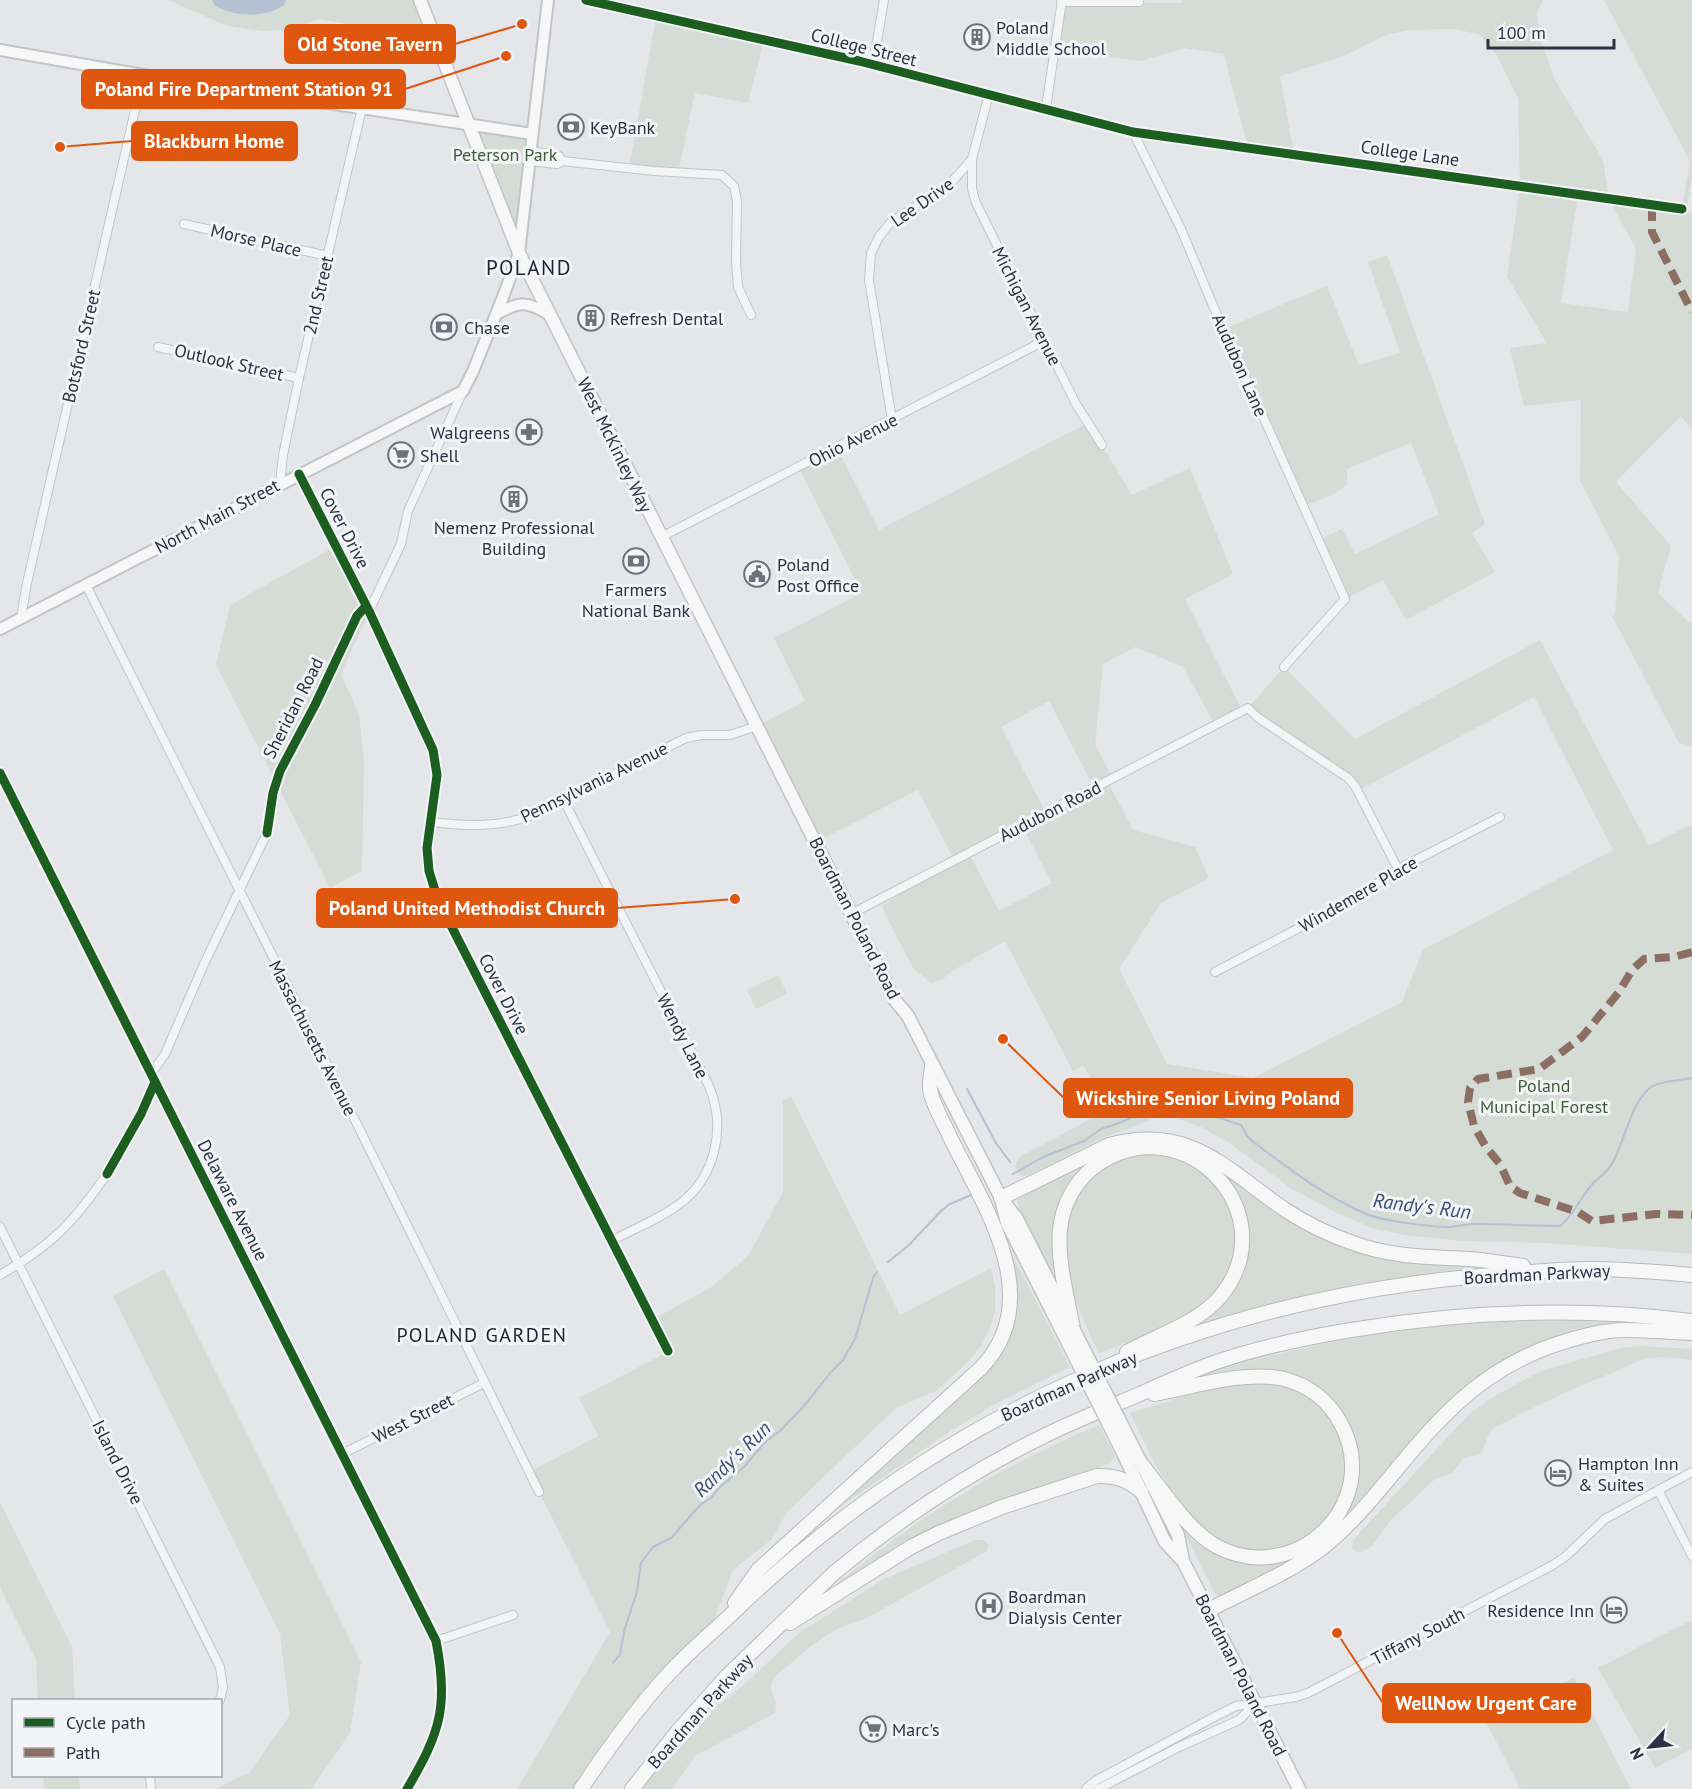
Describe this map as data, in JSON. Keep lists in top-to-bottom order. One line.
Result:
{"streets":{"highway":["Boardman Parkway"],"main road":["West McKinley Way","North Main Street","Boardman Poland Road"],"street":["College Street","College Lane","Lee Drive","Morse Place","2nd Street","Michigan Avenue","Botsford Street","Outlook Street","Audubon Lane","Ohio Avenue","Cover Drive","Pennsylvania Avenue","Audubon Road","Windemere Place","Wendy Lane","Massachusetts Avenue","Delaware Avenue","West Street","Island Drive","Tiffany South"],"cycle path":["Sheridan Road"]},"crossings":[["College Street","College Lane"],["College Street","Lee Drive"],["College Street","Audubon Lane"],["College Lane","Audubon Lane"],["Lee Drive","Michigan Avenue"],["Lee Drive","Ohio Avenue"],["Morse Place","2nd Street"],["2nd Street","Outlook Street"],["2nd Street","North Main Street"],["Michigan Avenue","Ohio Avenue"],["Botsford Street","North Main Street"],["Ohio Avenue","West McKinley Way"],["West McKinley Way","Boardman Poland Road"],["North Main Street","Cover Drive"],["North Main Street","Massachusetts Avenue"],["Cover Drive","Pennsylvania Avenue"],["Cover Drive","Wendy Lane"],["Pennsylvania Avenue","Boardman Poland Road"],["Pennsylvania Avenue","Wendy Lane"],["Audubon Road","Windemere Place"],["Audubon Road","Boardman Poland Road"],["Boardman Poland Road","Tiffany South"],["Massachusetts Avenue","West Street"],["Delaware Avenue","West Street"]],"districts":["POLAND","POLAND GARDEN"],"water":["Randy's Run"],"parks":["Peterson Park","Poland Municipal Forest"],"places":{"other":["Old Stone Tavern","Poland Fire Department Station 91","Blackburn Home","Poland United Methodist Church","Wickshire Senior Living Poland","WellNow Urgent Care"],"building":["Poland Middle School","Refresh Dental","Nemenz Professional Building"],"bank":["KeyBank","Chase","Farmers National Bank"],"pharmacy":["Walgreens"],"supermarket":["Shell","Marc's"],"public building":["Poland Post Office"],"hotel":["Hampton Inn & Suites","Residence Inn"],"hospital":["Boardman Dialysis Center"]},"legend":["Cycle path","Path"],"scale_bar":"100 m","north":"bottom left"}
